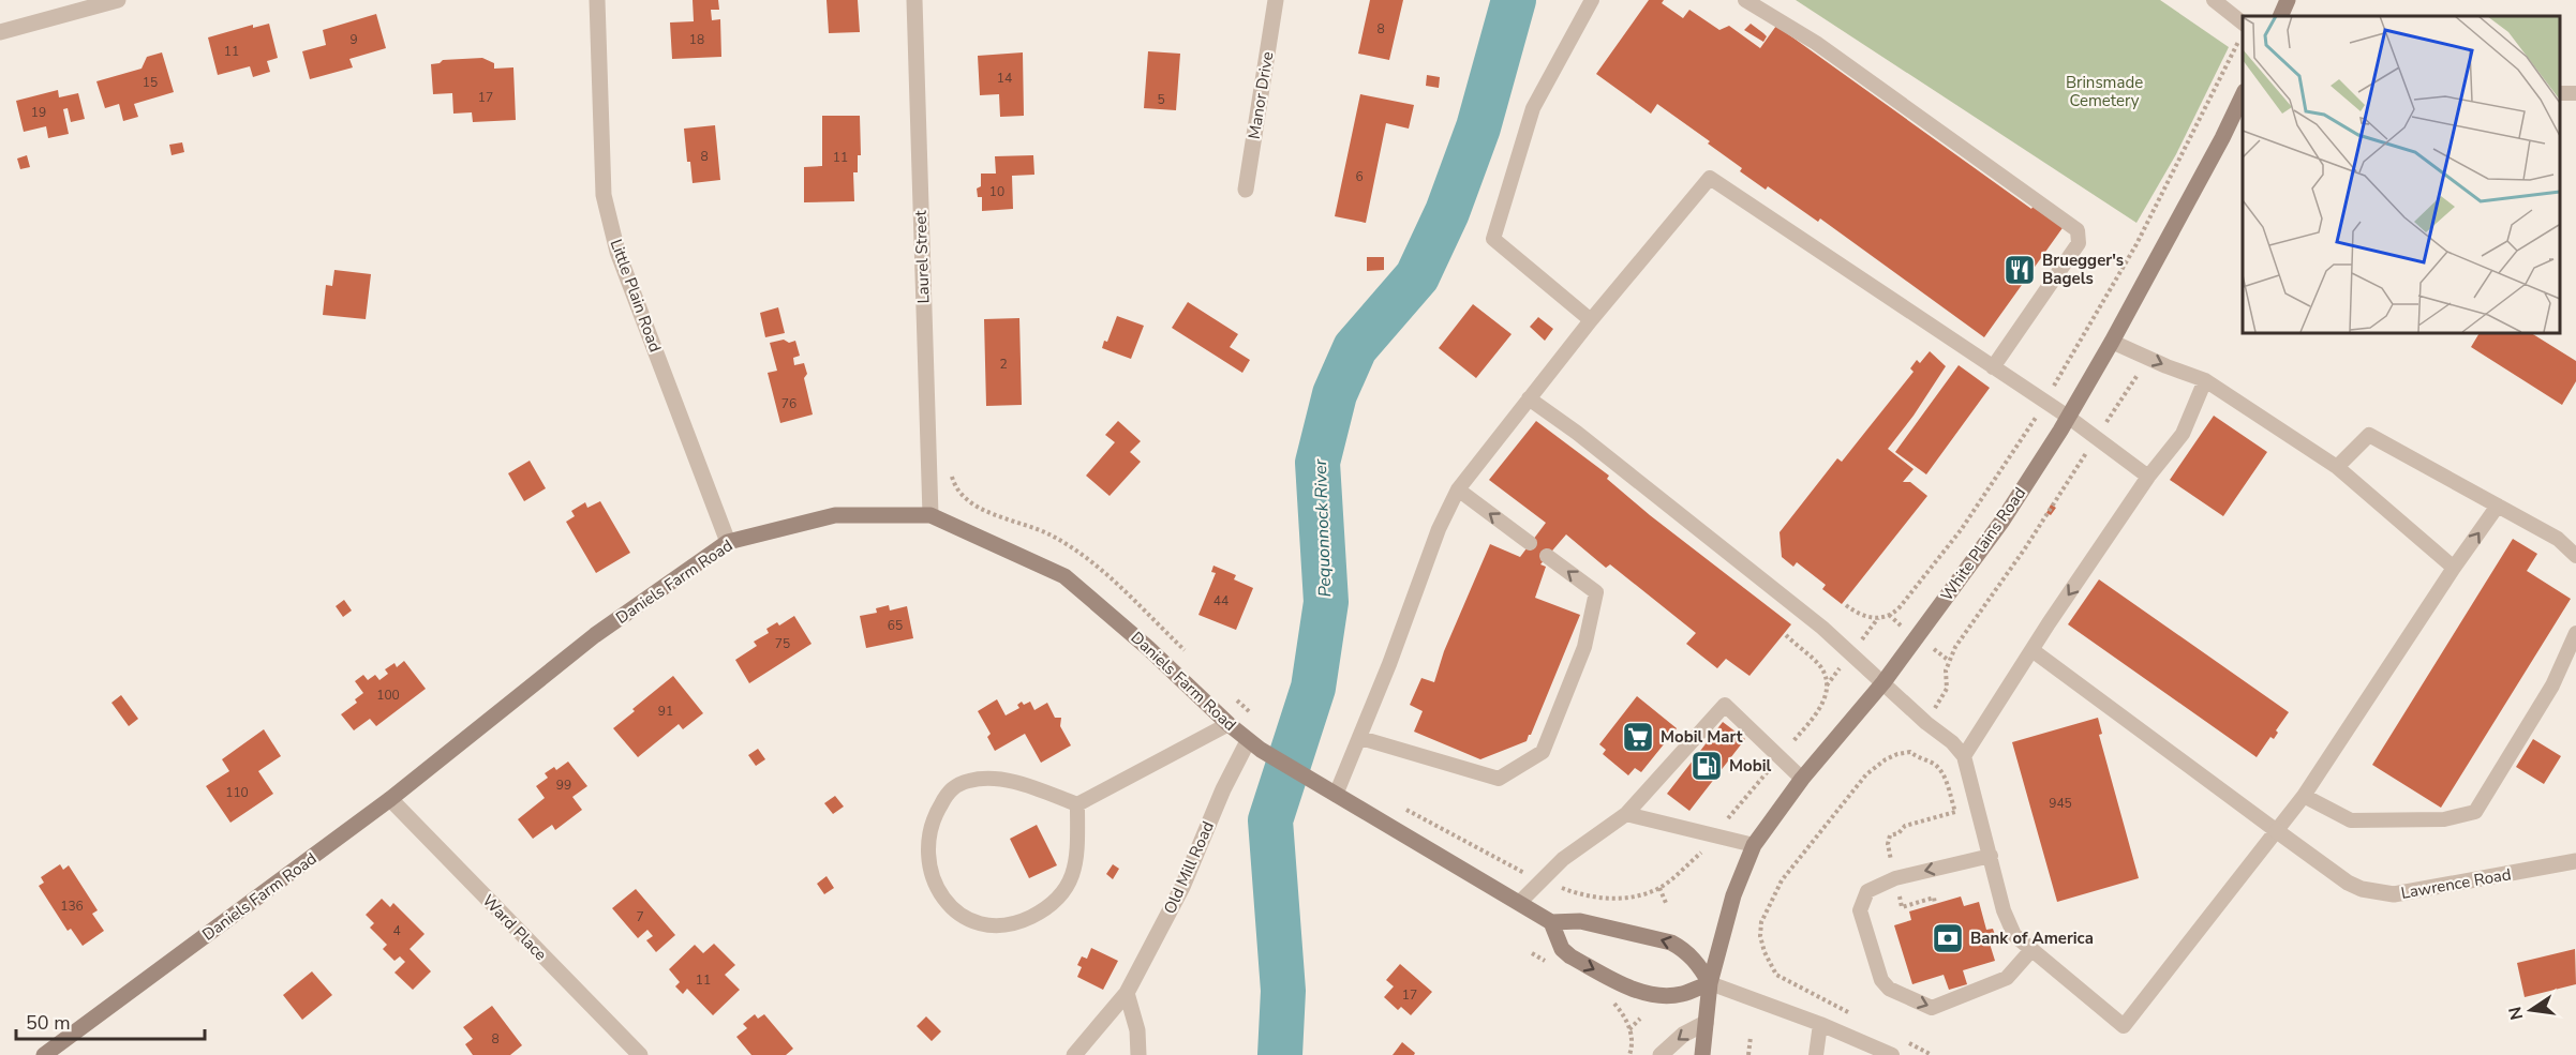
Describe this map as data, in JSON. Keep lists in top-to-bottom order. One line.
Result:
{"streets":{"main road":["White Plains Road","Daniels Farm Road"],"street":["Manor Drive","Laurel Street","Little Plain Road","Old Mill Road","Lawrence Road","Ward Place"]},"crossings":[["Laurel Street","Daniels Farm Road"],["Little Plain Road","Daniels Farm Road"],["Daniels Farm Road","Old Mill Road"],["Daniels Farm Road","Ward Place"]],"water":["Pequonnock River"],"parks":["Brinsmade Cemetery"],"places":{"restaurant":["Bruegger's Bagels"],"supermarket":["Mobil Mart"],"fuel station":["Mobil"],"bank":["Bank of America"]},"house_numbers":["8","9","18","11","14","15","17","5","19","8","11","6","10","2","76","44","65","75","100","91","99","110","945","136","7","4","11","17","8"],"scale_bar":"50 m","north":"left"}
